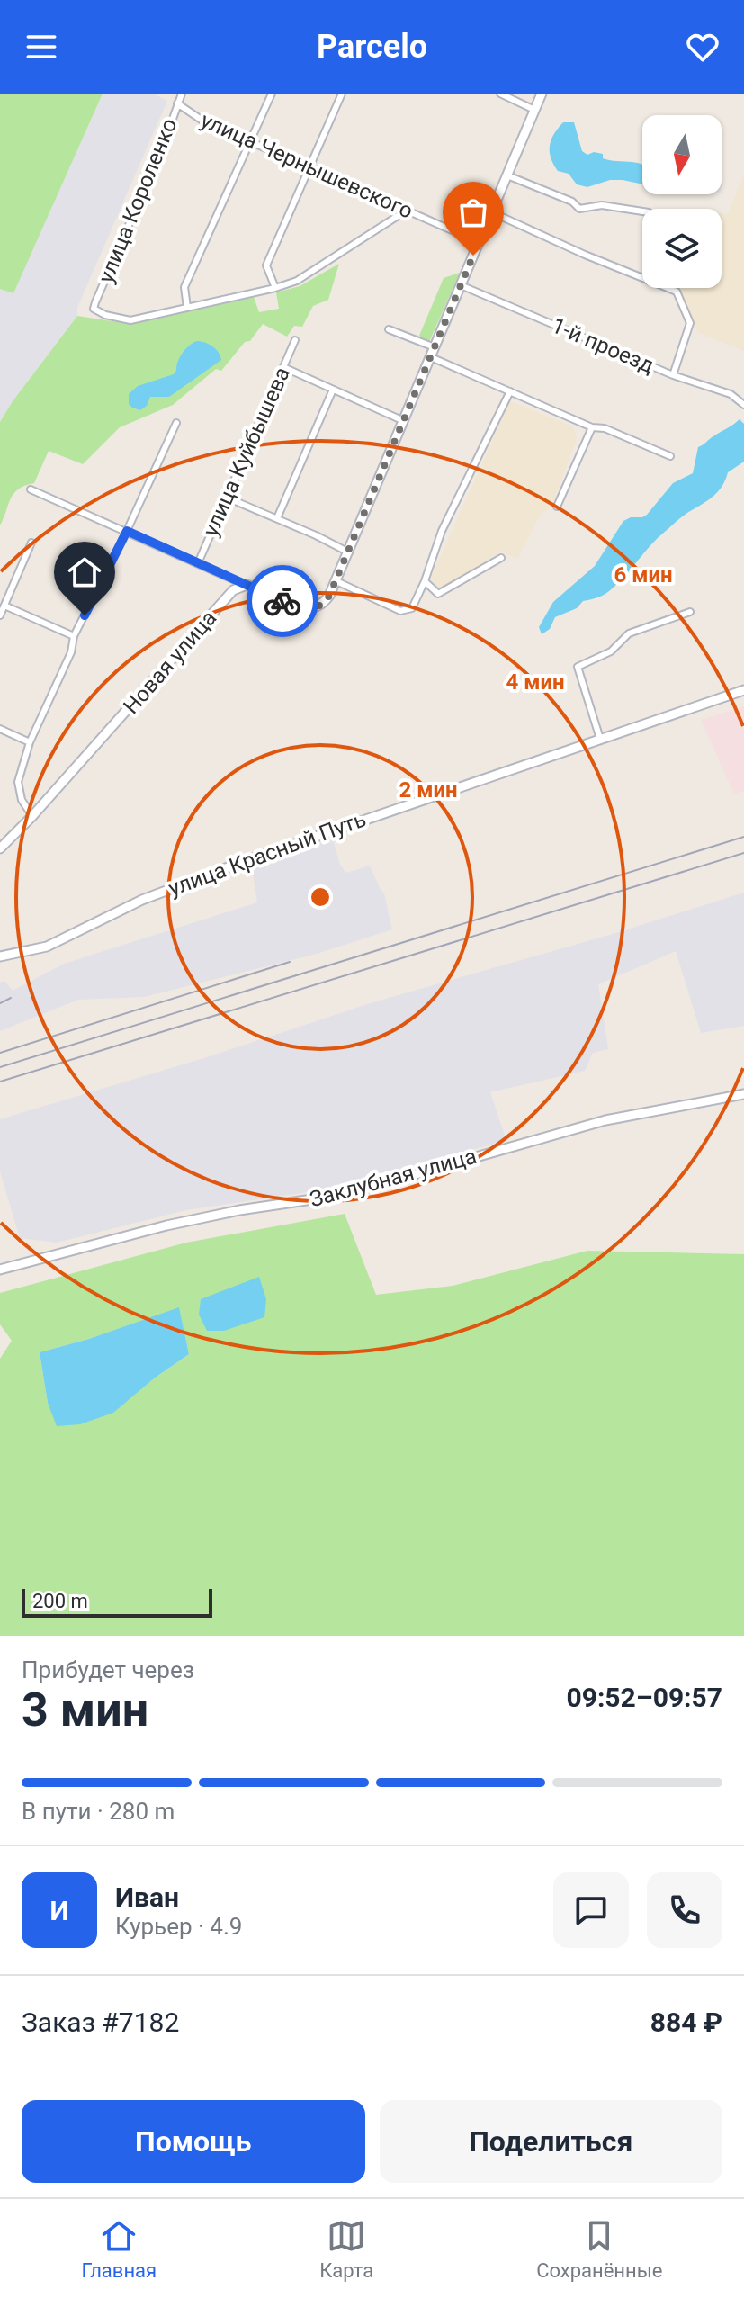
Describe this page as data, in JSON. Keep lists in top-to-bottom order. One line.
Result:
{"streets":{"main road":["Новая улица","улица Красный Путь","Заклубная улица"],"street":["улица Чернышевского","улица Короленко","1-й проезд","улица Куйбышева"]},"crossings":[["улица Чернышевского","улица Короленко"]],"scale_bar":"200 m","north":"bottom","page":{"header":"Parcelo","scale":"200 m","heading":["3 мин","Прибудет через","09:52–09:57"],"panel":["Иван","Курьер · 4.9","Заказ #7182","884 ₽"],"bar":"В пути · 280 m","round":"И","buttons":["Помощь","Поделиться"],"tabs":["Главная","Карта","Сохранённые"]},"rings":["6 мин","4 мин","2 мин"]}
